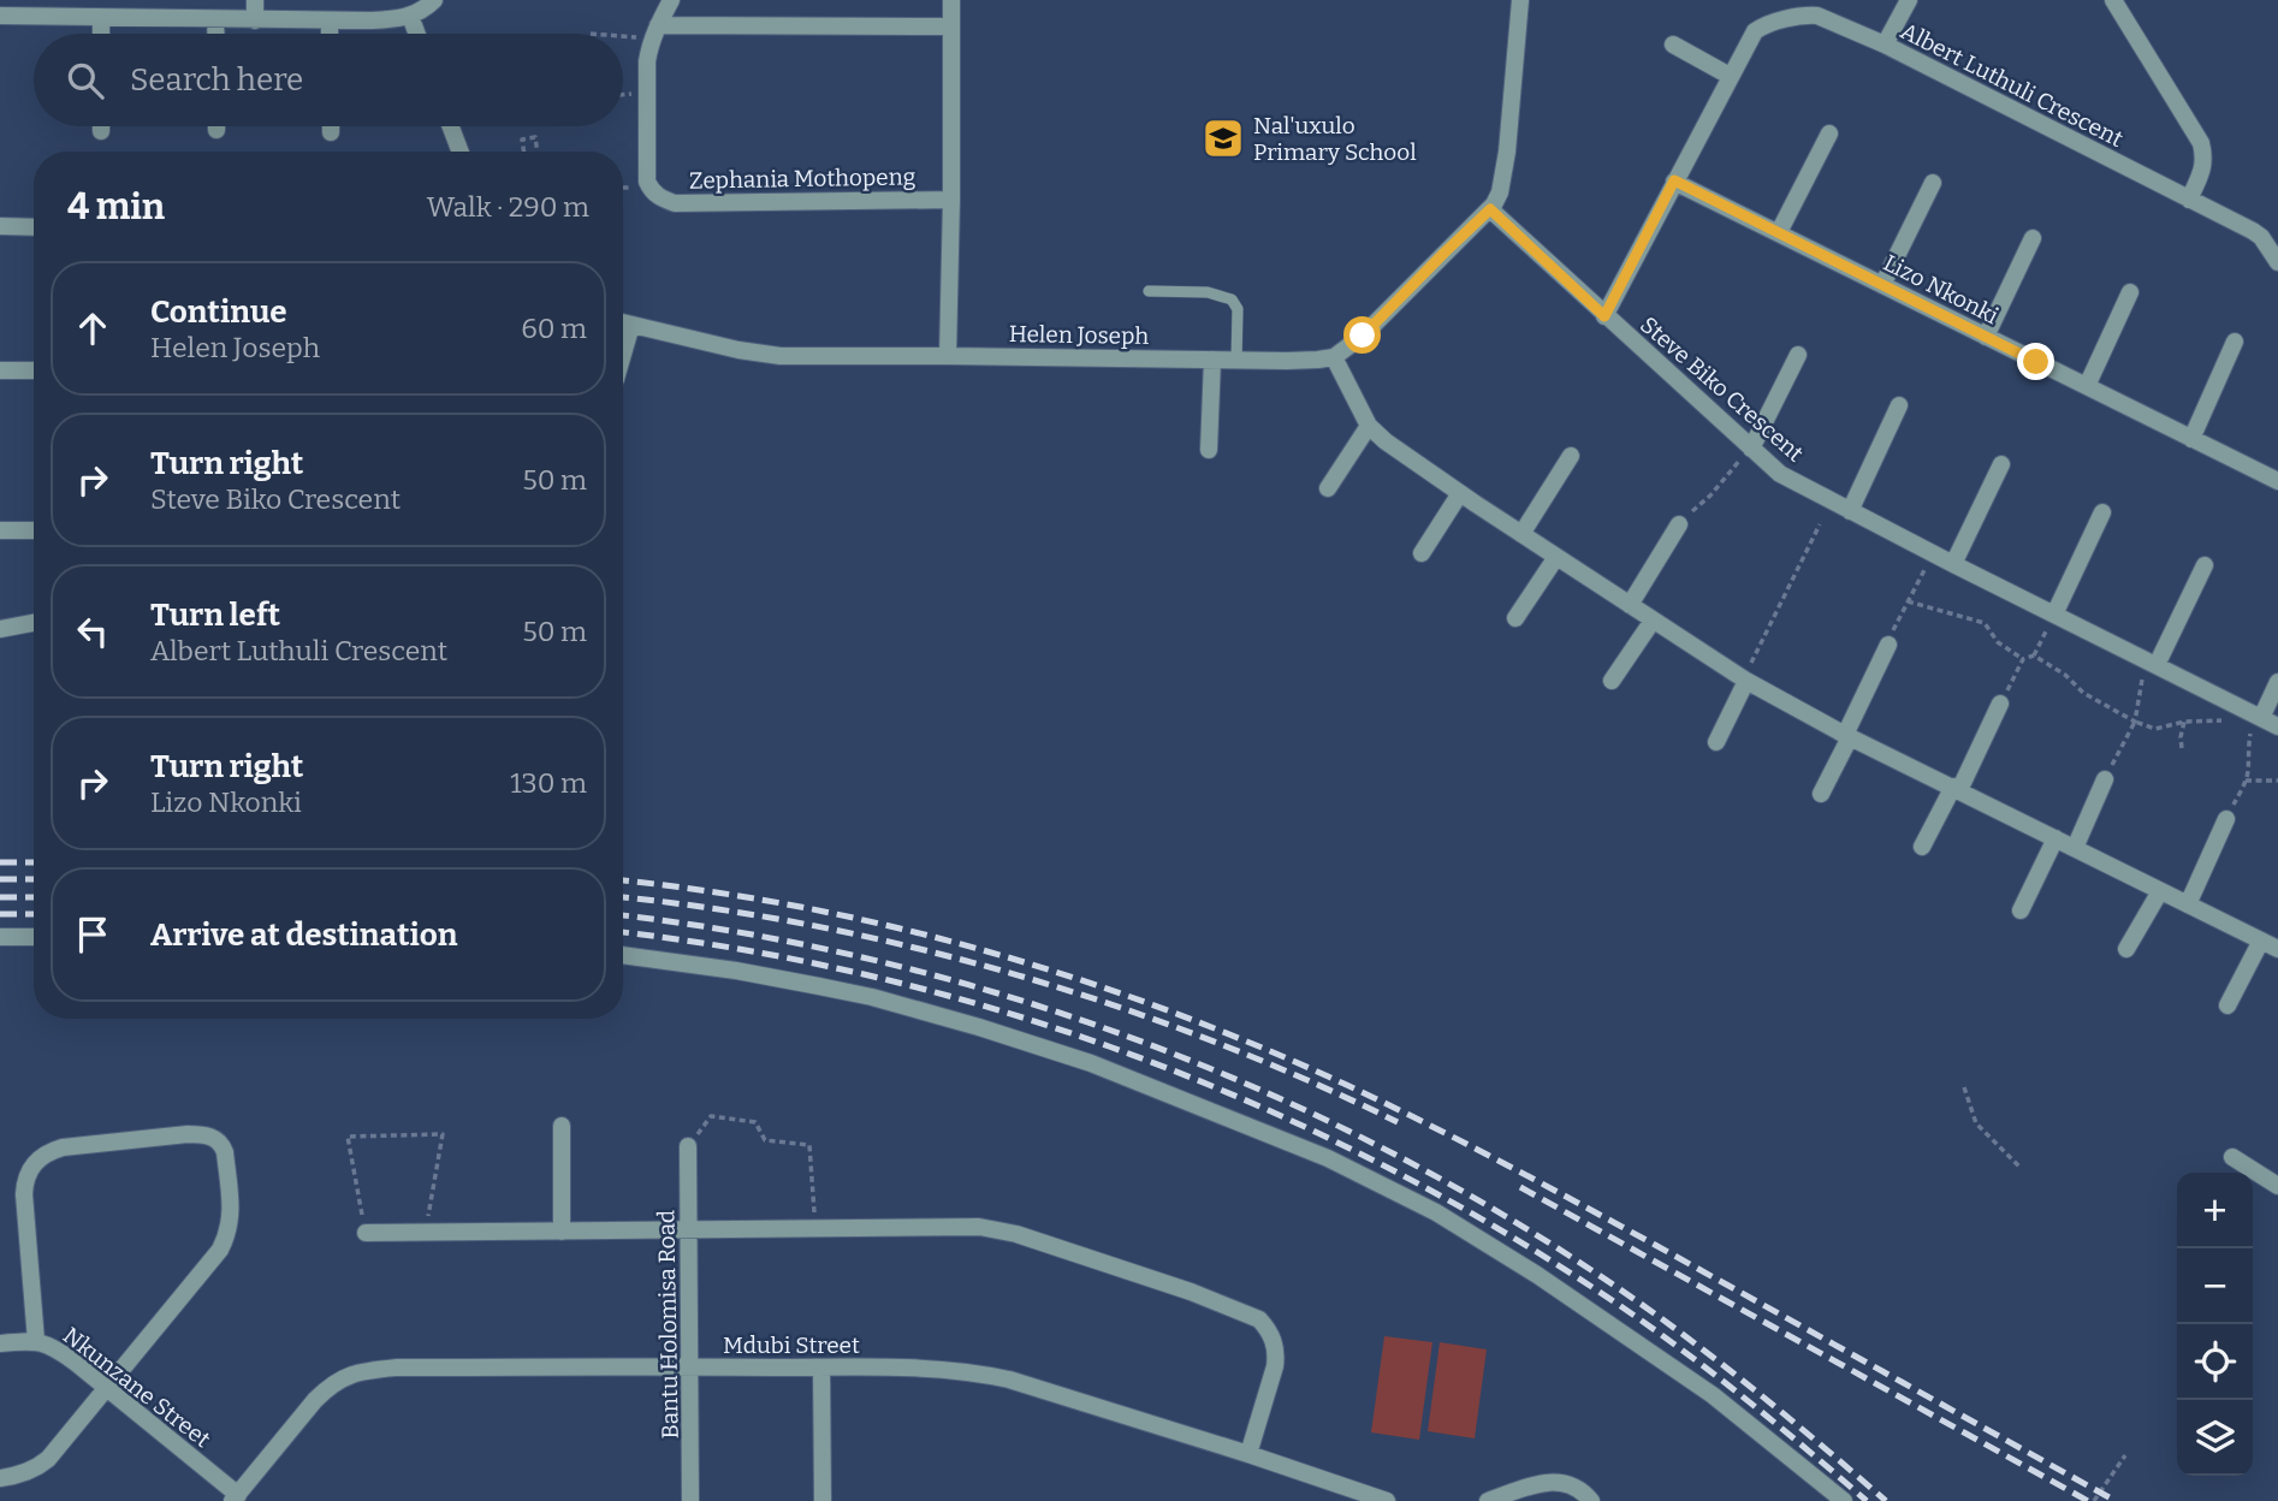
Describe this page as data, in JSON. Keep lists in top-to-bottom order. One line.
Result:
{"streets":{"street":["Albert Luthuli Crescent","Zephania Mothopeng","Lizo Nkonki","Helen Joseph","Steve Biko Crescent","Bantu Holomisa Road","Mdubi Street","Nkunzane Street"]},"crossings":[["Albert Luthuli Crescent","Lizo Nkonki"],["Albert Luthuli Crescent","Steve Biko Crescent"],["Bantu Holomisa Road","Mdubi Street"],["Mdubi Street","Nkunzane Street"]],"places":{"school or university":["Nal'uxulo Primary School"]},"page":{"search":"Search here","heading":["4 min","Walk · 290 m"],"list":[["Continue","Helen Joseph","60 m"],["Turn right","Steve Biko Crescent","50 m"],["Turn left","Albert Luthuli Crescent","50 m"],["Turn right","Lizo Nkonki","130 m"],"Arrive at destination"],"map_buttons":["+","−"]}}
